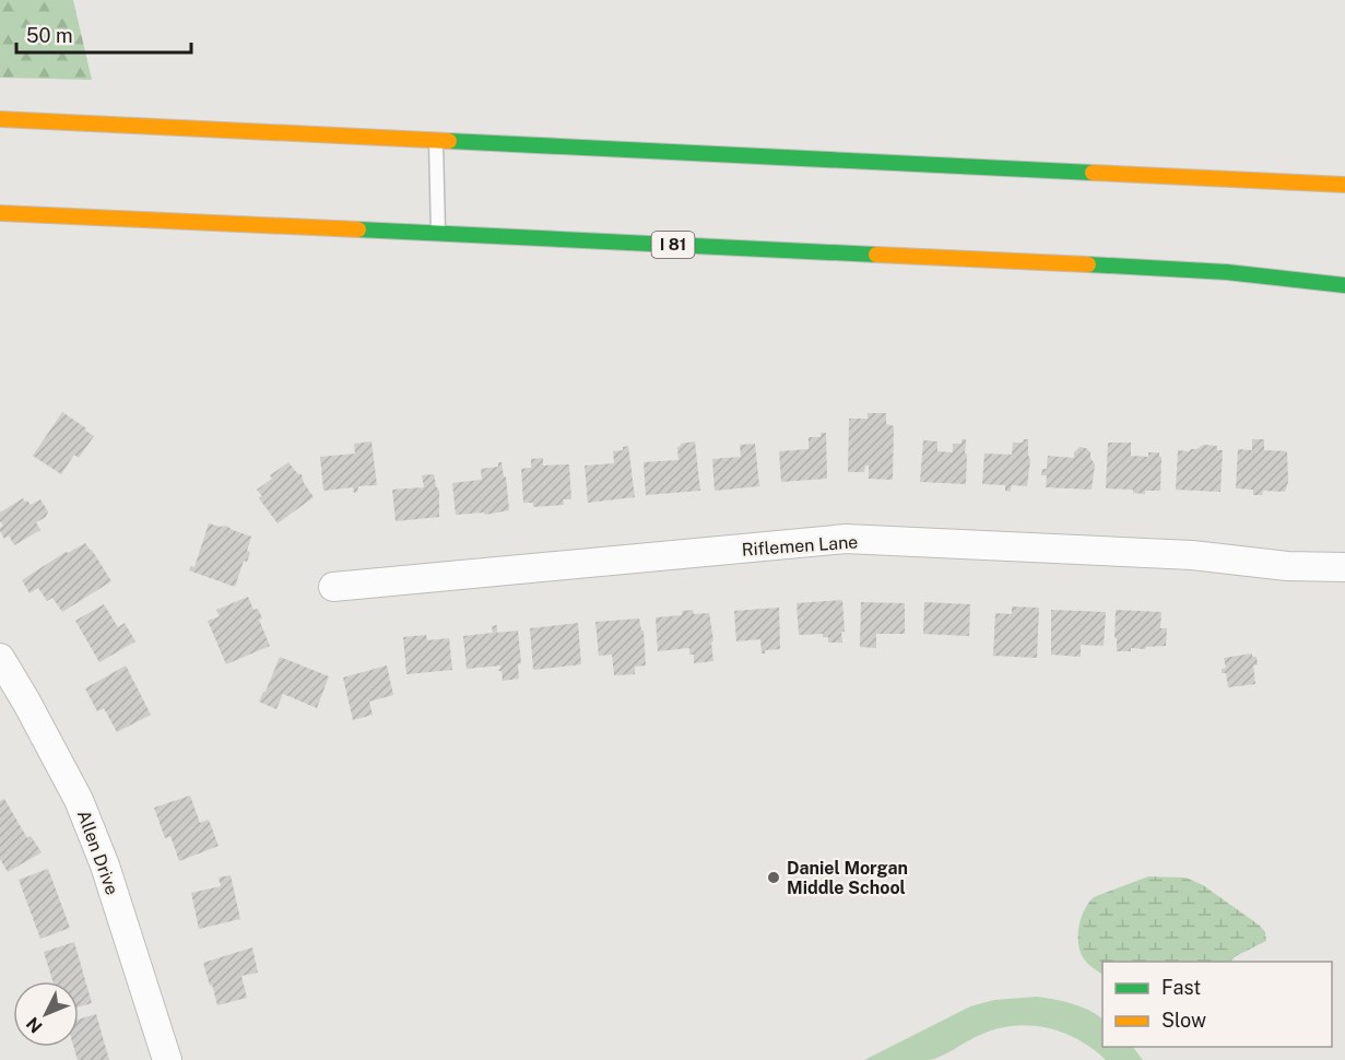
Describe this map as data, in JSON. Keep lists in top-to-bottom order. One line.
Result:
{"streets":{"highway":["I 81"],"street":["Riflemen Lane","Allen Drive"]},"places":["Daniel Morgan Middle School"],"legend":["Fast","Slow"],"scale_bar":"50 m","north":"bottom left"}
